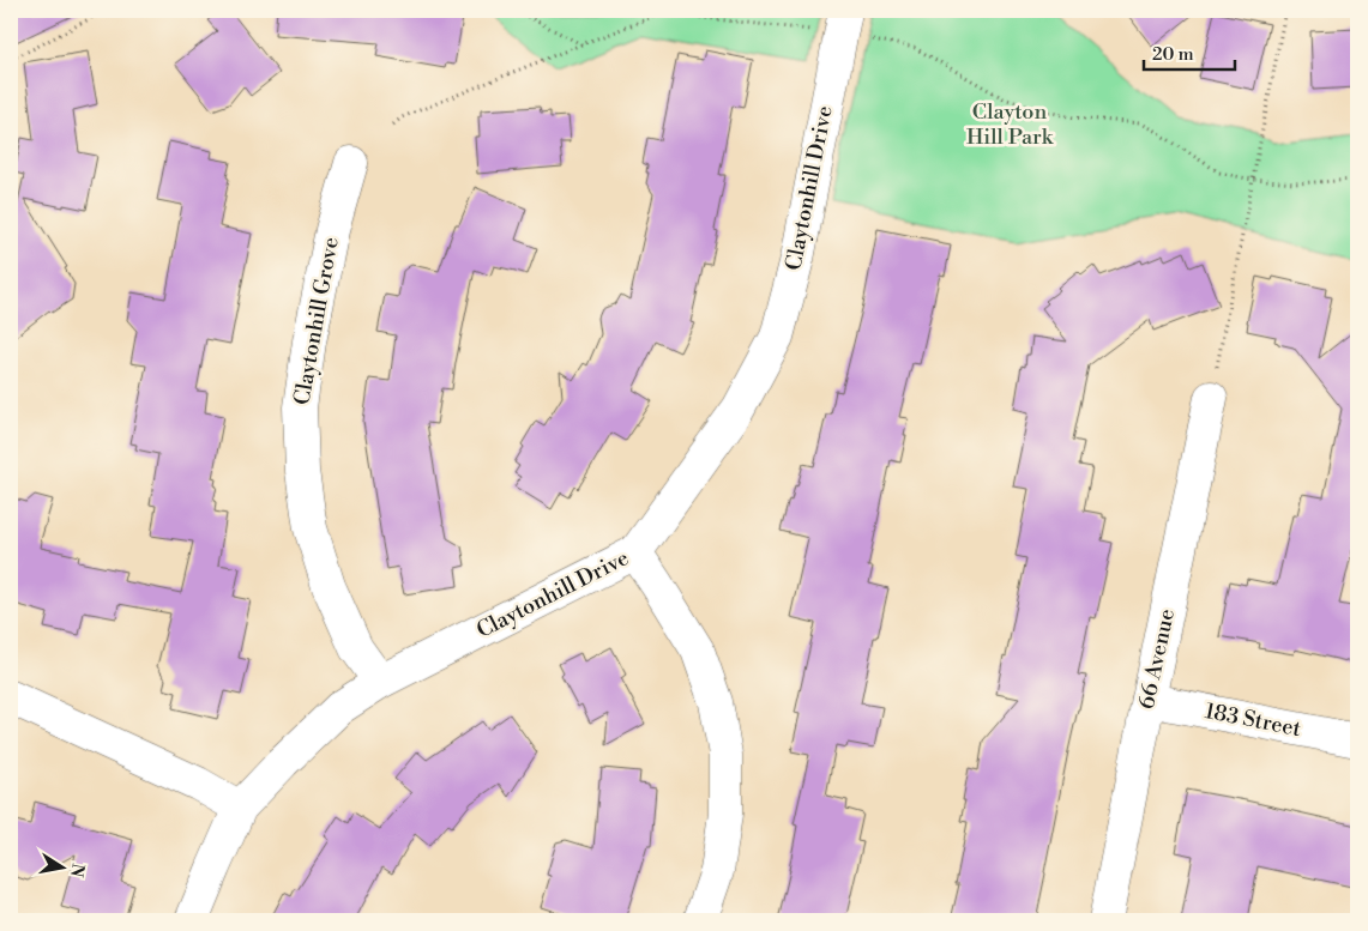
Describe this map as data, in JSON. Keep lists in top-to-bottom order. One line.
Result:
{"streets":{"street":["Claytonhill Drive","Claytonhill Grove","66 Avenue","183 Street"]},"crossings":[["Claytonhill Drive","Claytonhill Grove"],["66 Avenue","183 Street"]],"parks":["Clayton Hill Park"],"scale_bar":"20 m","north":"right"}
